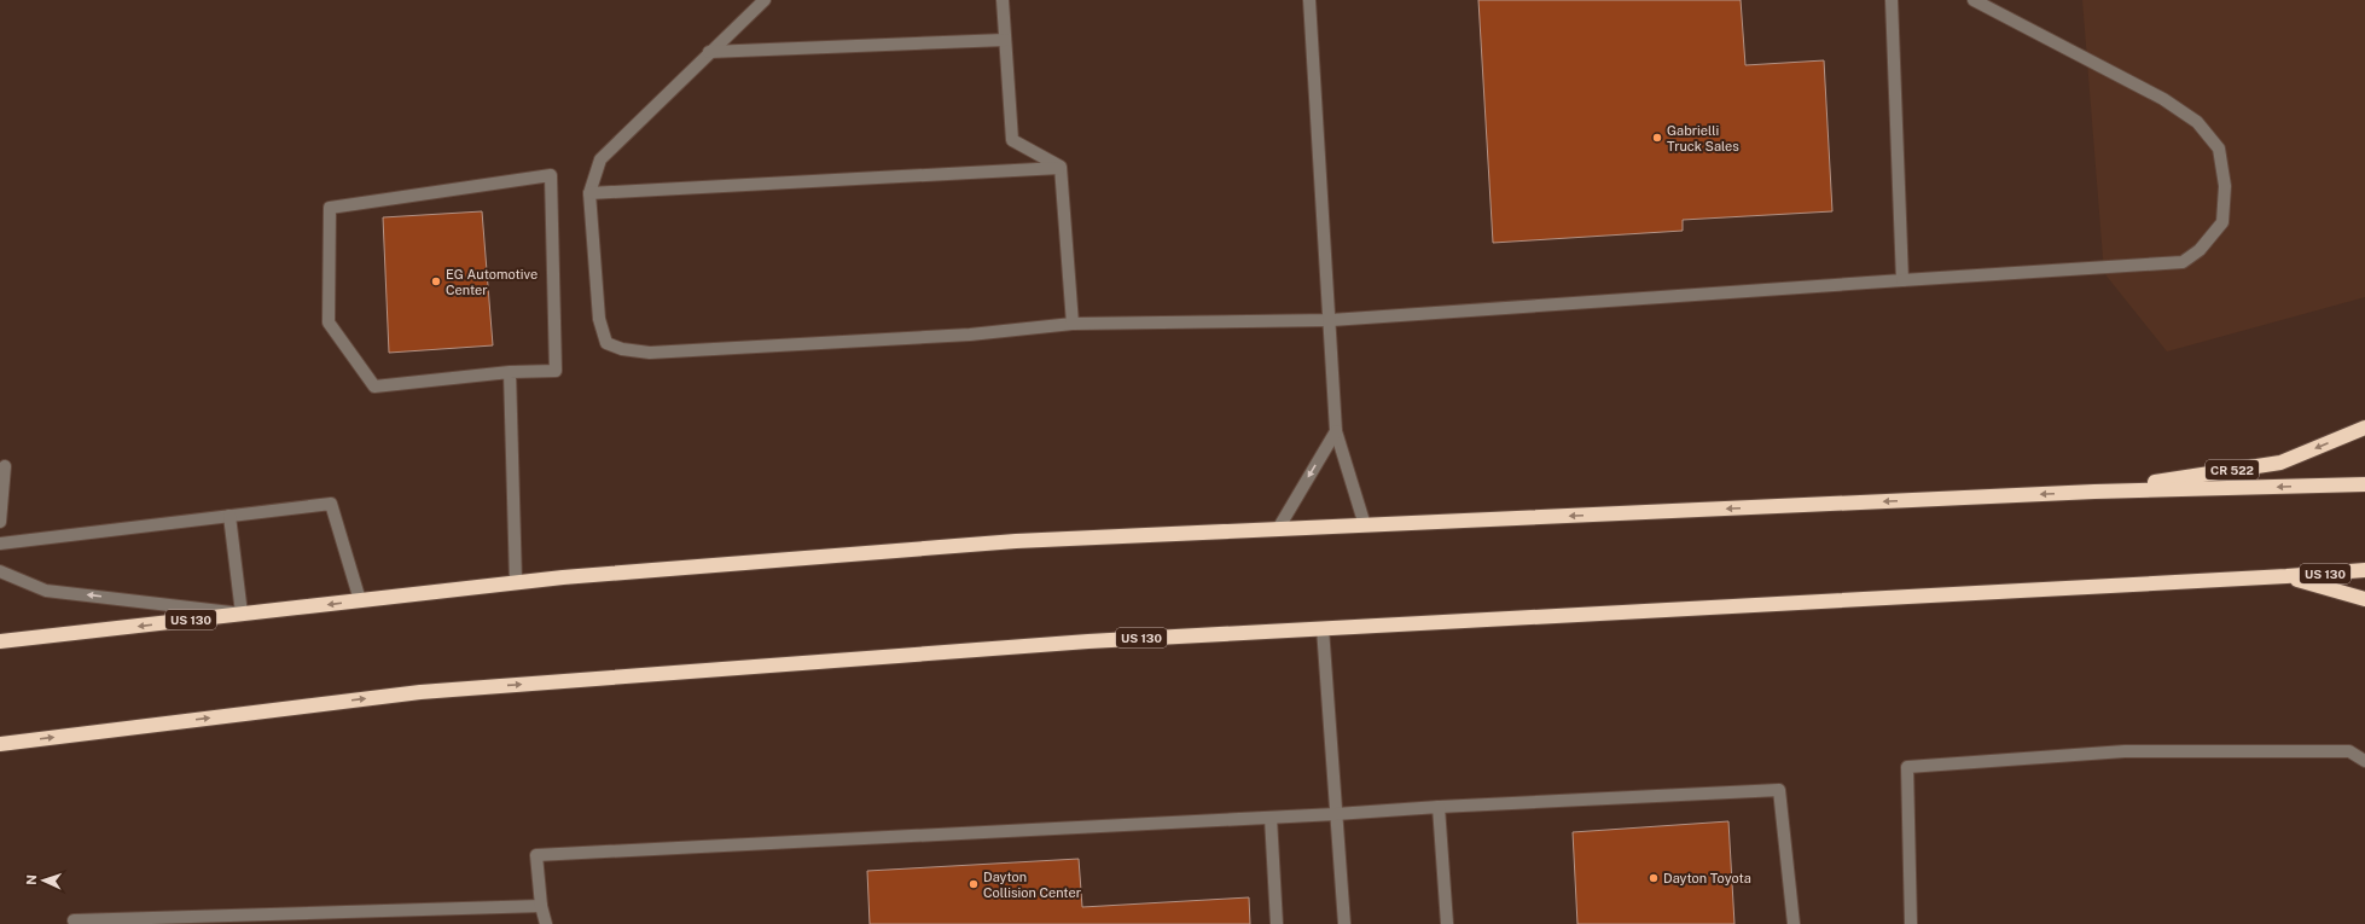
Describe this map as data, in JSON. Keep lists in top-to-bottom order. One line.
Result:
{"streets":{"highway":["CR 522","US 130"]},"crossings":[["CR 522","US 130"]],"places":["Gabrielli Truck Sales","EG Automotive Center","Dayton Toyota","Dayton Collision Center"],"north":"left"}
